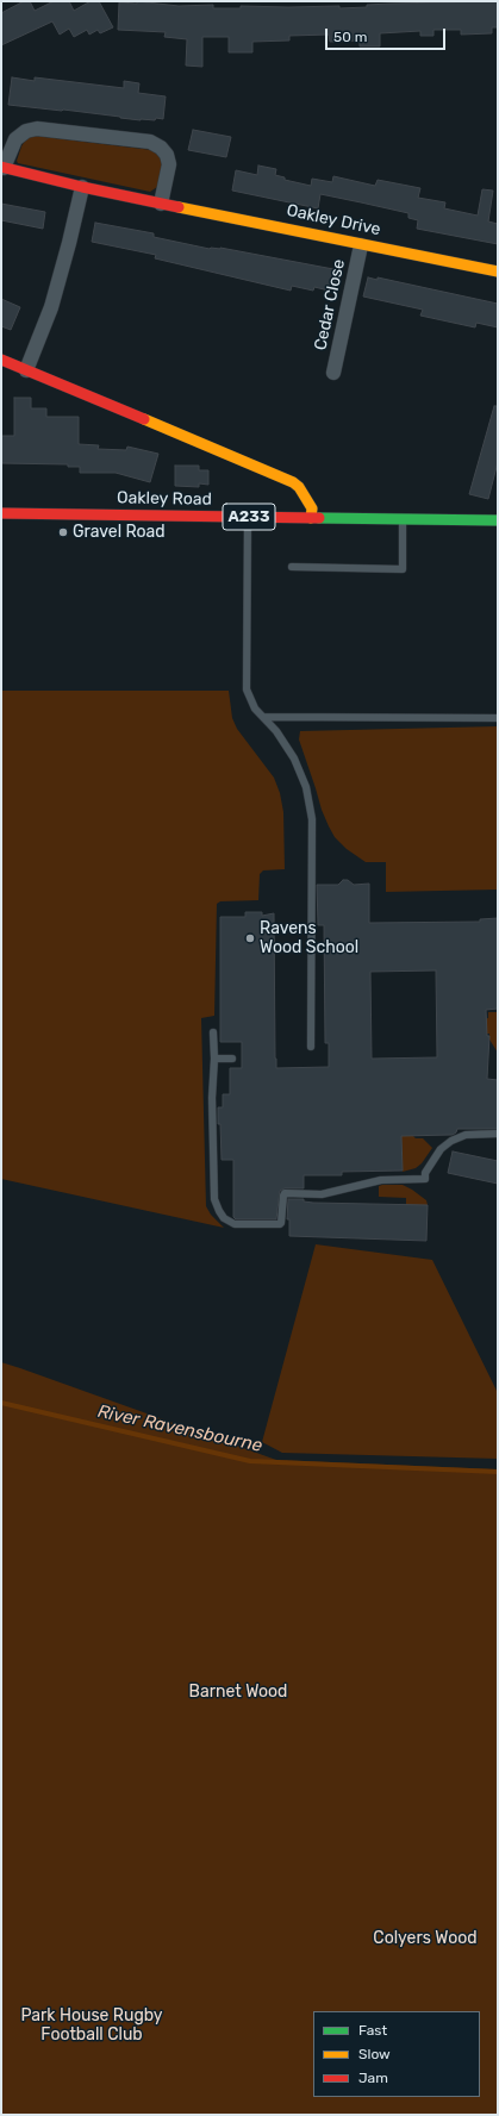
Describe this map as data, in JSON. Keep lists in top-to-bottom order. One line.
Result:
{"streets":{"street":["Oakley Drive","Cedar Close","Oakley Road","A233"]},"crossings":[["Oakley Drive","Cedar Close"]],"water":["River Ravensbourne"],"parks":["Barnet Wood","Colyers Wood","Park House Rugby Football Club"],"places":["Gravel Road","Ravens Wood School"],"legend":["Fast","Slow","Jam"],"scale_bar":"50 m"}
